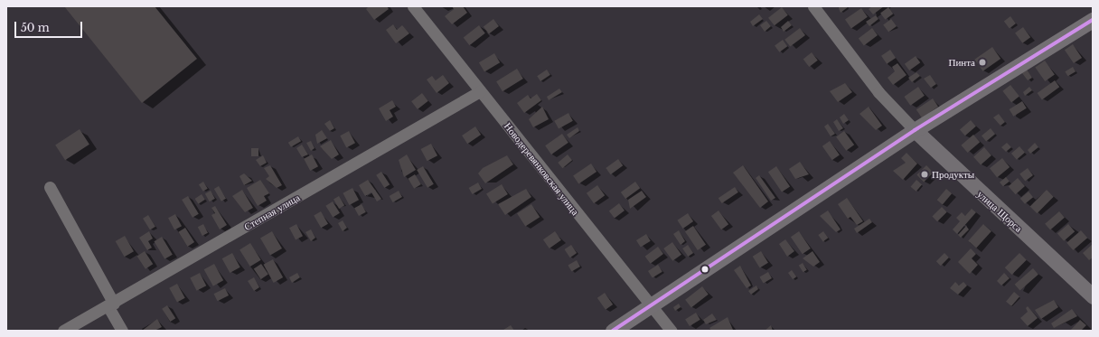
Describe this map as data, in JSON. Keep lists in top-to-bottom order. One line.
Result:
{"streets":{"main road":["улица Щорса"],"street":["Новодеревянковская улица","Степная улица"]},"crossings":[["Новодеревянковская улица","Степная улица"]],"places":["Пинта","Продукты"],"scale_bar":"50 m"}
